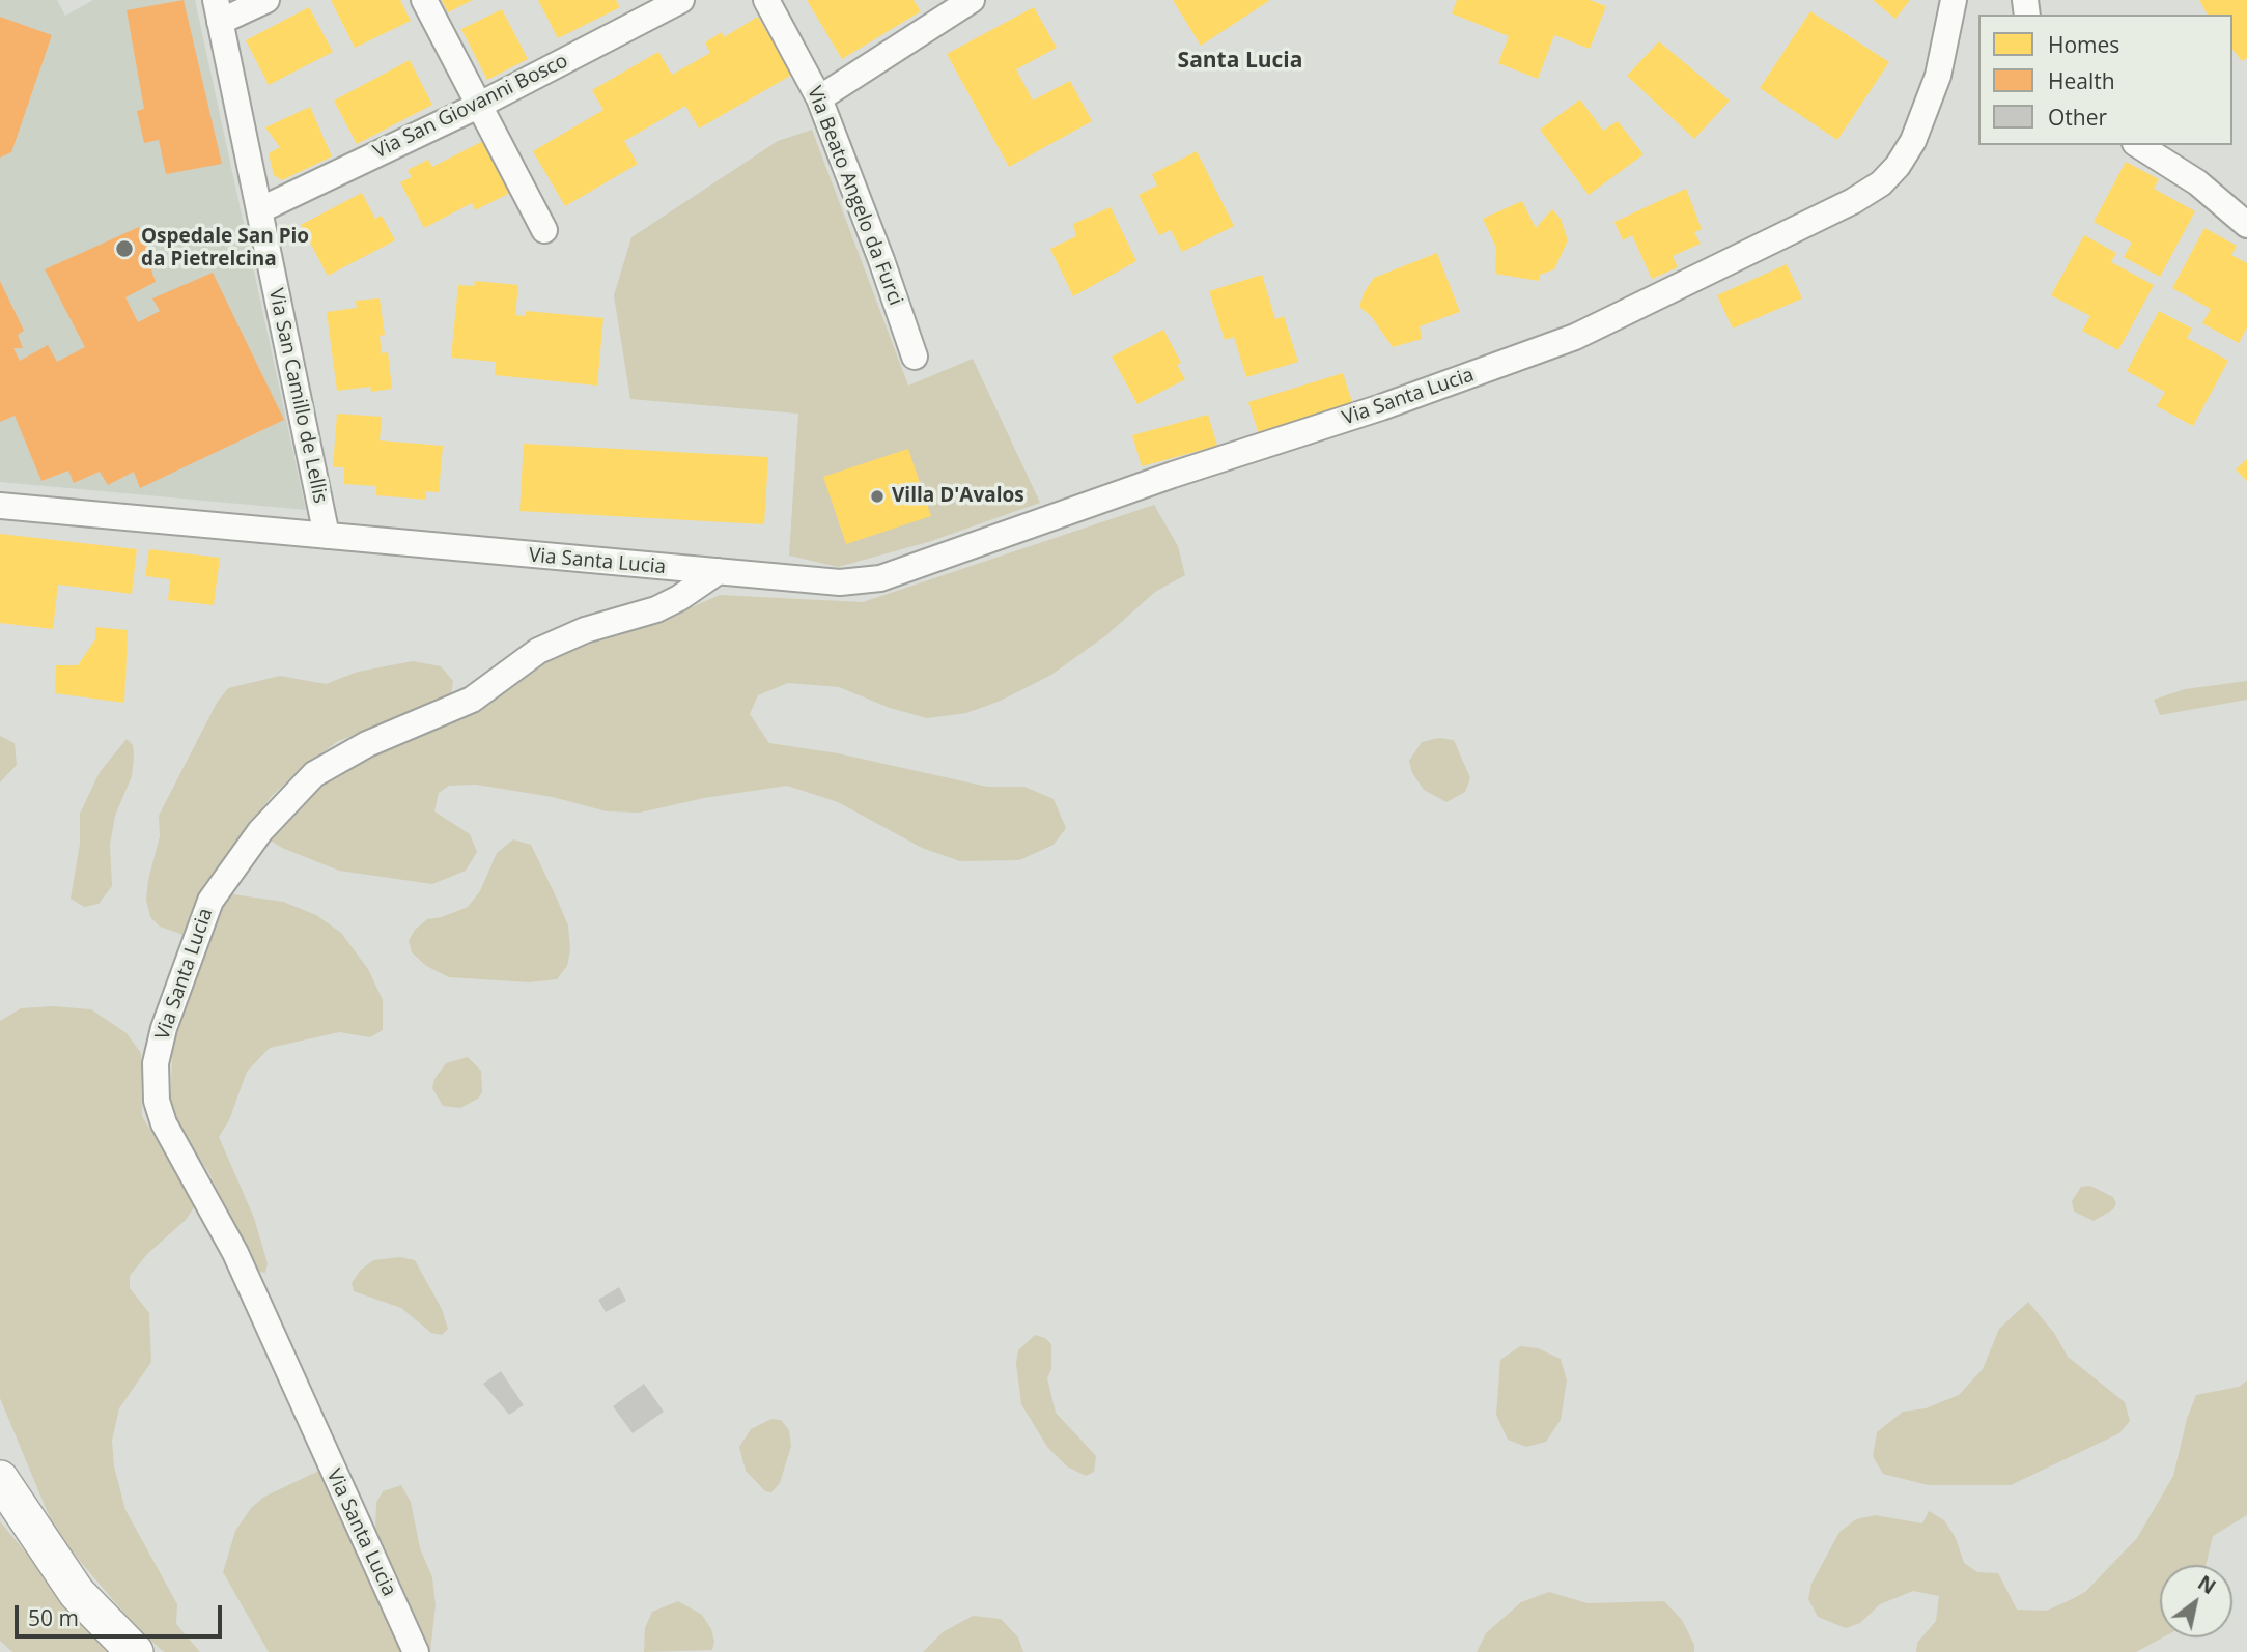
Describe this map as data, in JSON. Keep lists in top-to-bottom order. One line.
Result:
{"streets":{"street":["Via San Giovanni Bosco","Via Beato Angelo da Furci","Via San Camillo de Lellis","Via Santa Lucia"]},"crossings":[["Via San Giovanni Bosco","Via San Camillo de Lellis"],["Via San Camillo de Lellis","Via Santa Lucia"]],"districts":["Santa Lucia"],"places":["Ospedale San Pio da Pietrelcina","Villa D'Avalos"],"legend":["Homes","Health","Other"],"scale_bar":"50 m","north":"top right"}
